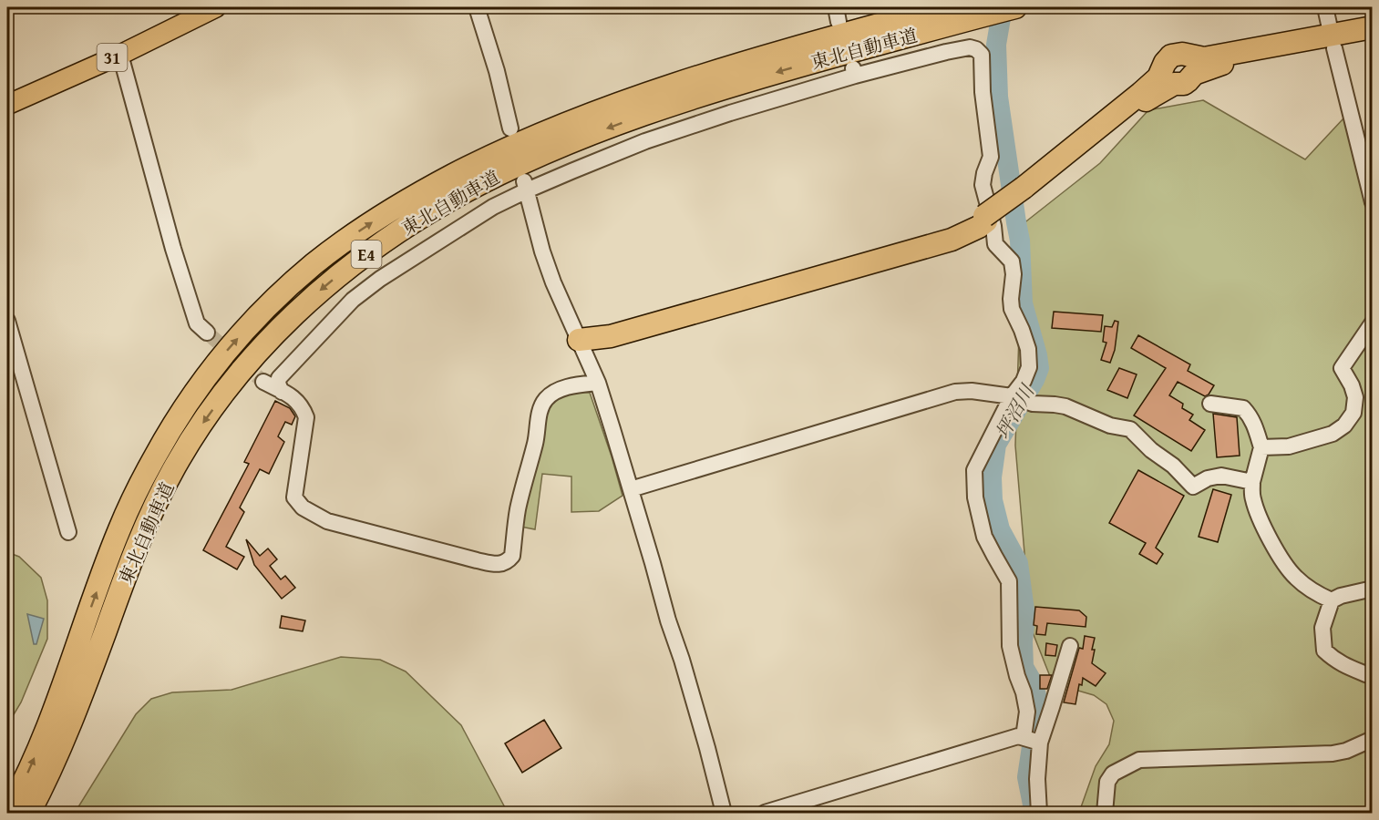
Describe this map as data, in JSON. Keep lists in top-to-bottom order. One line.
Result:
{"streets":{"highway":["東北自動車道","E4"],"main road":["31"]},"water":["坪沼川"]}
